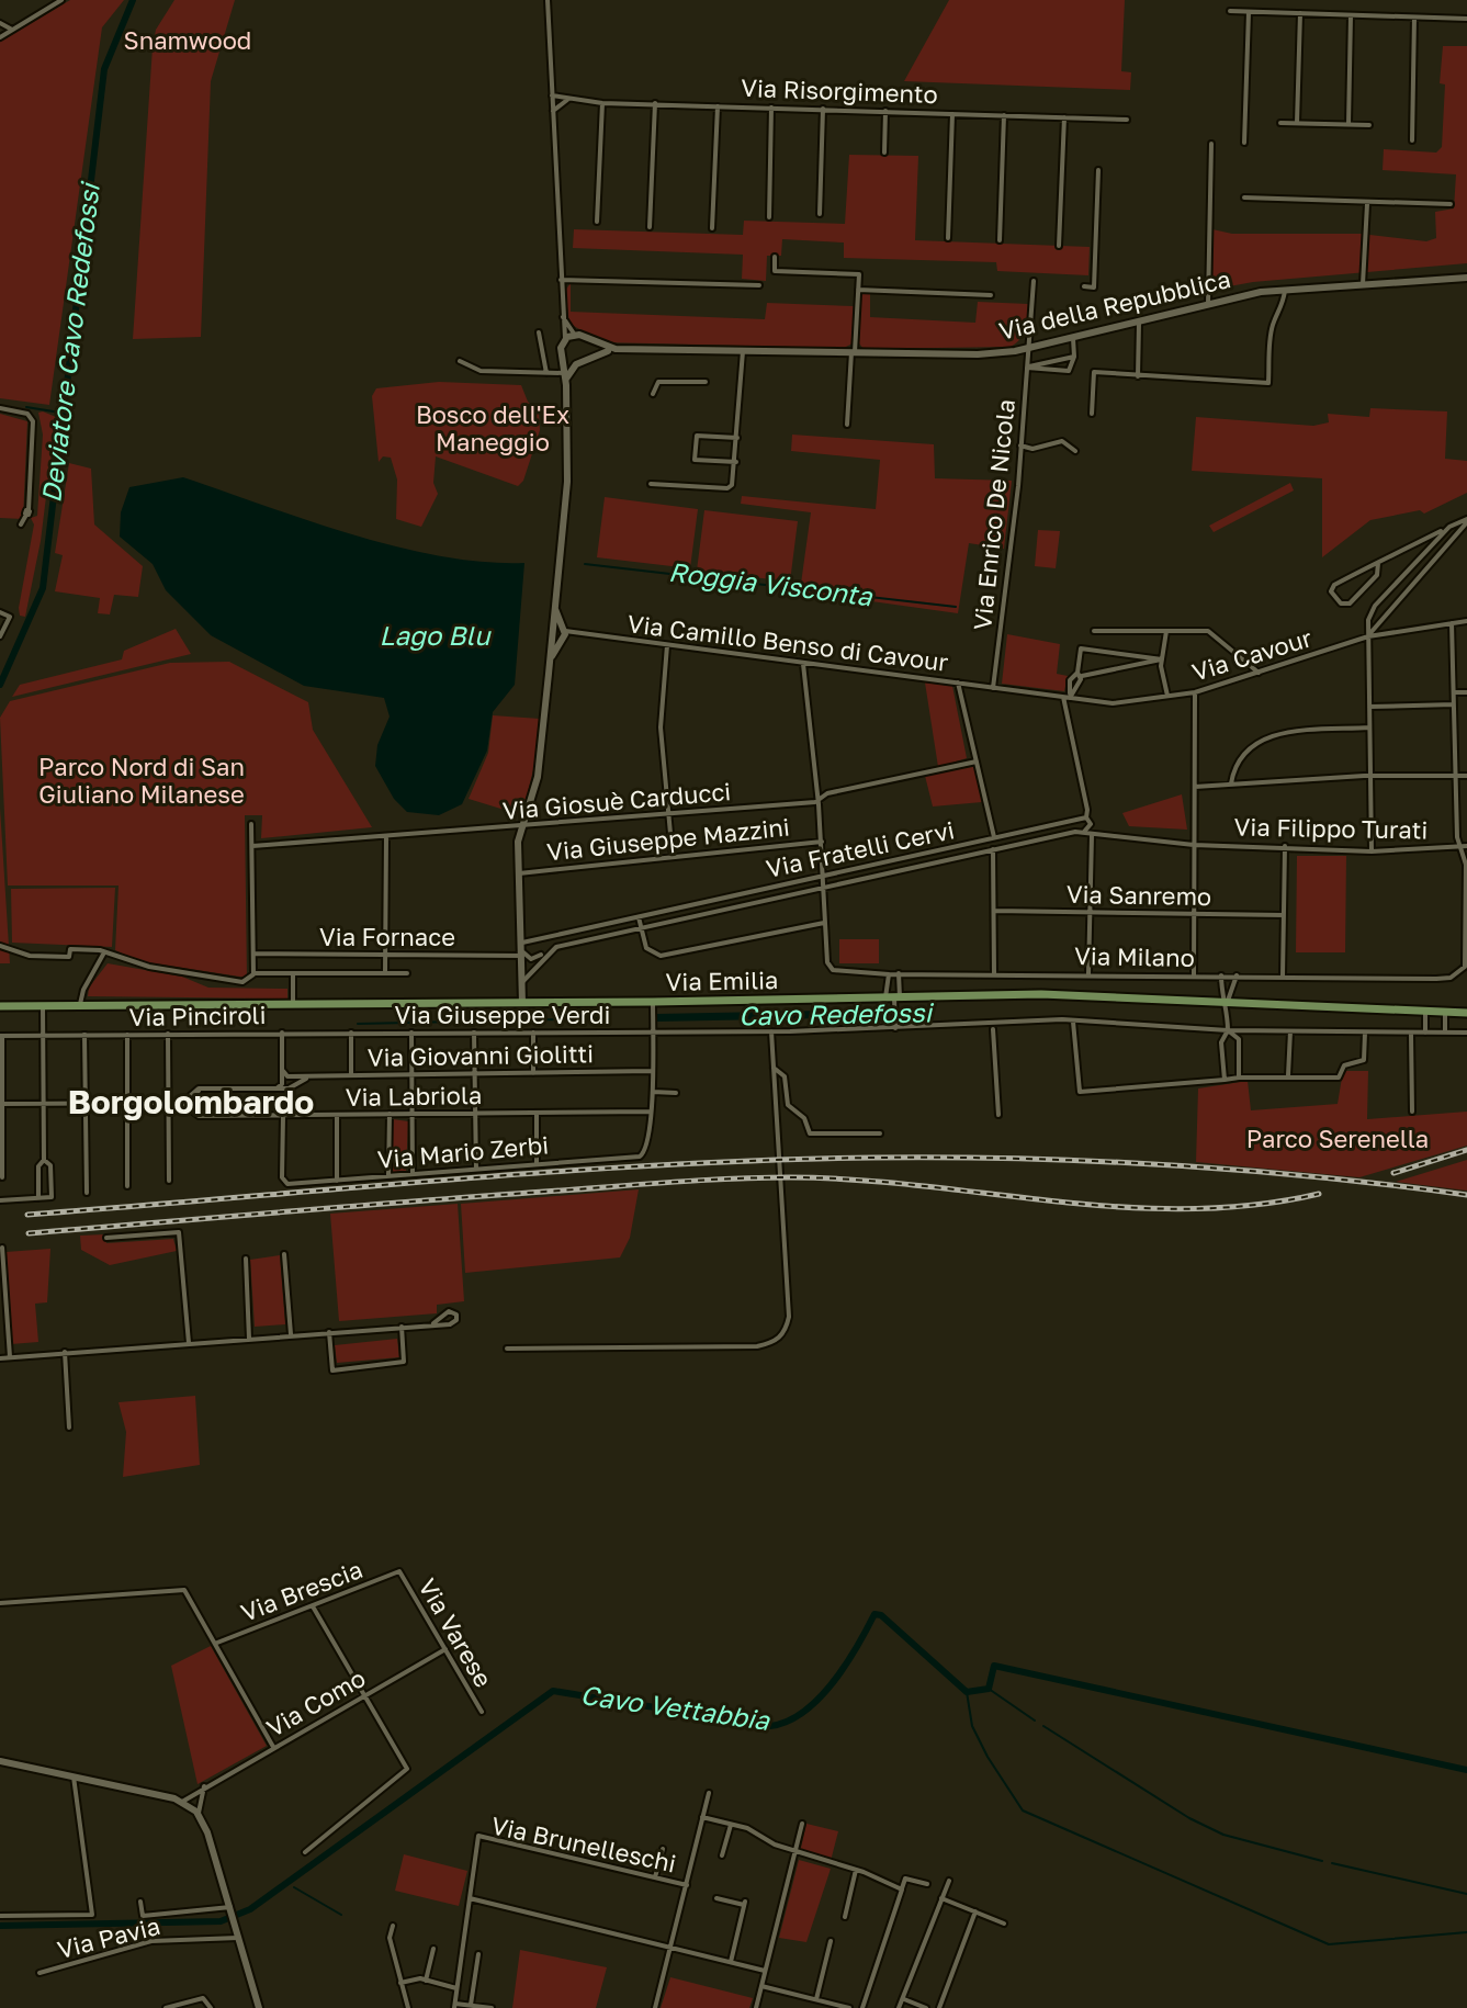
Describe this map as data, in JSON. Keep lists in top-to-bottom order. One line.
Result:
{"streets":{"main road":["Via Emilia"],"street":["Via Risorgimento","Via della Repubblica","Via Enrico De Nicola","Via Camillo Benso di Cavour","Via Cavour","Via Giosuè Carducci","Via Filippo Turati","Via Giuseppe Mazzini","Via Fratelli Cervi","Via Sanremo","Via Fornace","Via Milano","Via Giuseppe Verdi","Via Pinciroli","Via Giovanni Giolitti","Via Labriola","Via Mario Zerbi","Via Brescia","Via Varese","Via Como","Via Brunelleschi","Via Pavia"]},"crossings":[["Via della Repubblica","Via Enrico De Nicola"],["Via Enrico De Nicola","Via Camillo Benso di Cavour"],["Via Enrico De Nicola","Via Cavour"],["Via Camillo Benso di Cavour","Via Cavour"],["Via Filippo Turati","Via Fratelli Cervi"],["Via Fratelli Cervi","Via Fornace"],["Via Giuseppe Verdi","Via Pinciroli"],["Via Labriola","Via Mario Zerbi"],["Via Brescia","Via Varese"],["Via Varese","Via Como"]],"districts":["Borgolombardo"],"water":["Deviatore Cavo Redefossi","Roggia Visconta","Lago Blu","Cavo Redefossi","Cavo Vettabbia"],"parks":["Snamwood","Bosco dell'Ex Maneggio","Parco Nord di San Giuliano Milanese","Parco Serenella"]}
